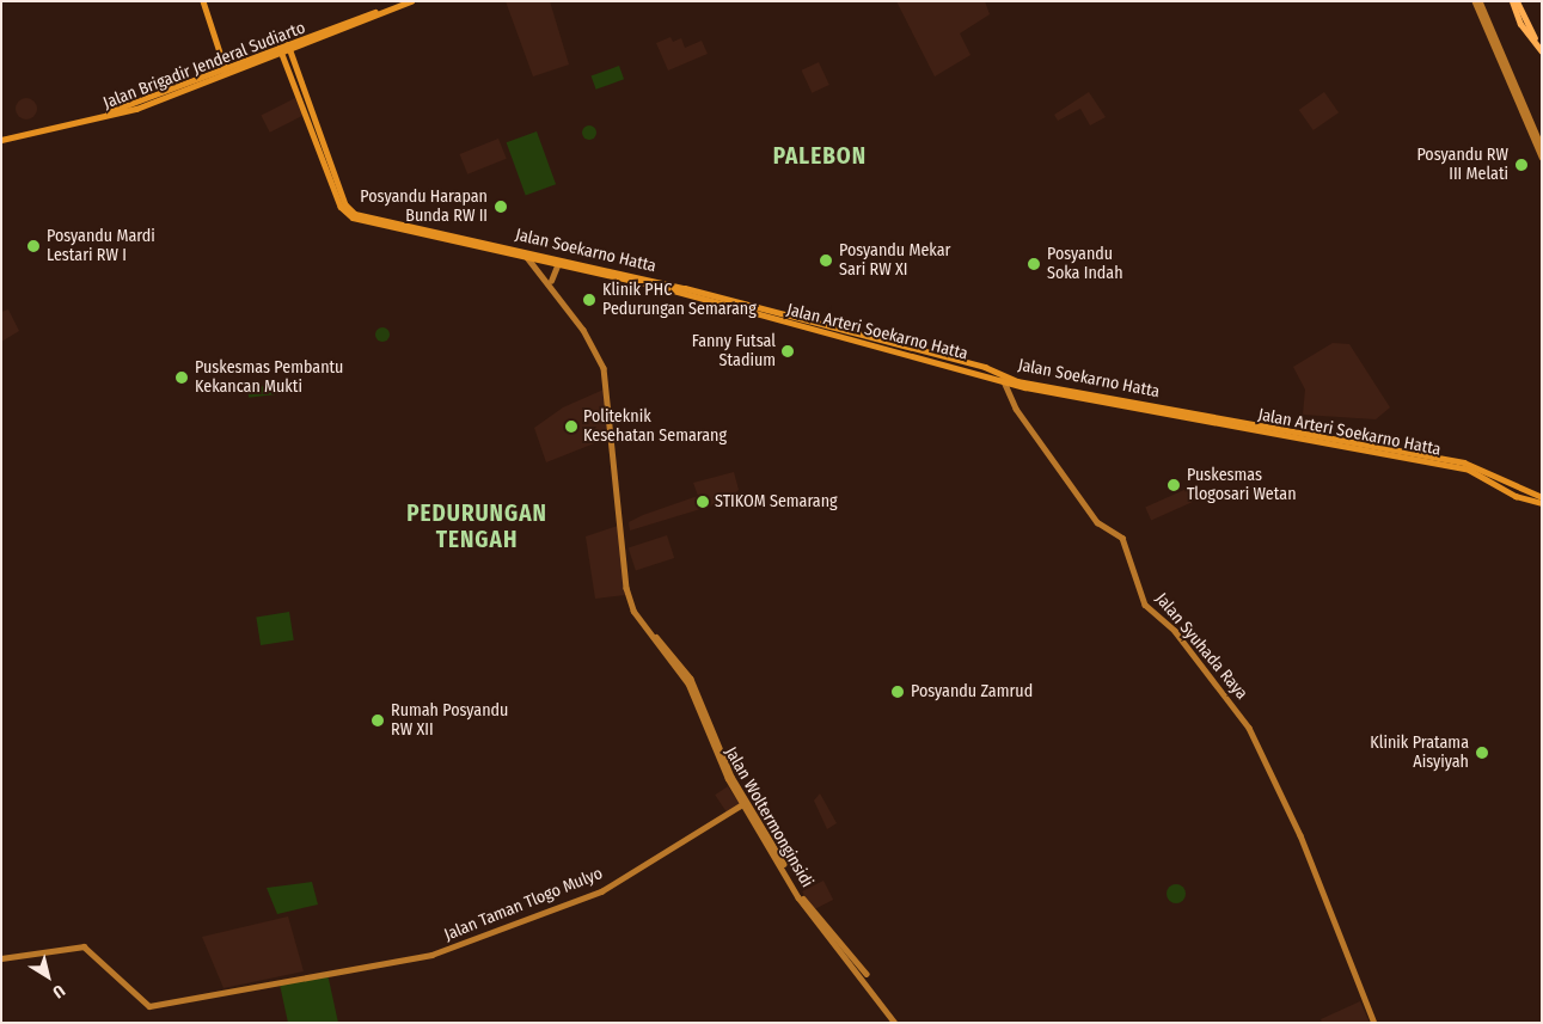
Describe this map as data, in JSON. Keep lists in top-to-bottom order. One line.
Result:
{"streets":{"main road":["Jalan Brigadir Jenderal Sudiarto","Jalan Soekarno Hatta","Jalan Arteri Soekarno Hatta"],"street":["Jalan Syuhada Raya","Jalan Woltermonginsidi","Jalan Taman Tlogo Mulyo"]},"crossings":[["Jalan Brigadir Jenderal Sudiarto","Jalan Arteri Soekarno Hatta"],["Jalan Soekarno Hatta","Jalan Arteri Soekarno Hatta"],["Jalan Soekarno Hatta","Jalan Woltermonginsidi"],["Jalan Arteri Soekarno Hatta","Jalan Syuhada Raya"],["Jalan Arteri Soekarno Hatta","Jalan Woltermonginsidi"],["Jalan Woltermonginsidi","Jalan Taman Tlogo Mulyo"]],"districts":["PALEBON","PEDURUNGAN TENGAH"],"places":["Posyandu RW III Melati","Posyandu Harapan Bunda RW II","Posyandu Mardi Lestari RW I","Posyandu Mekar Sari RW XI","Posyandu Soka Indah","Klinik PHC Pedurungan Semarang","Fanny Futsal Stadium","Puskesmas Pembantu Kekancan Mukti","Politeknik Kesehatan Semarang","Puskesmas Tlogosari Wetan","STIKOM Semarang","Posyandu Zamrud","Rumah Posyandu RW XII","Klinik Pratama Aisyiyah"],"north":"bottom right"}
